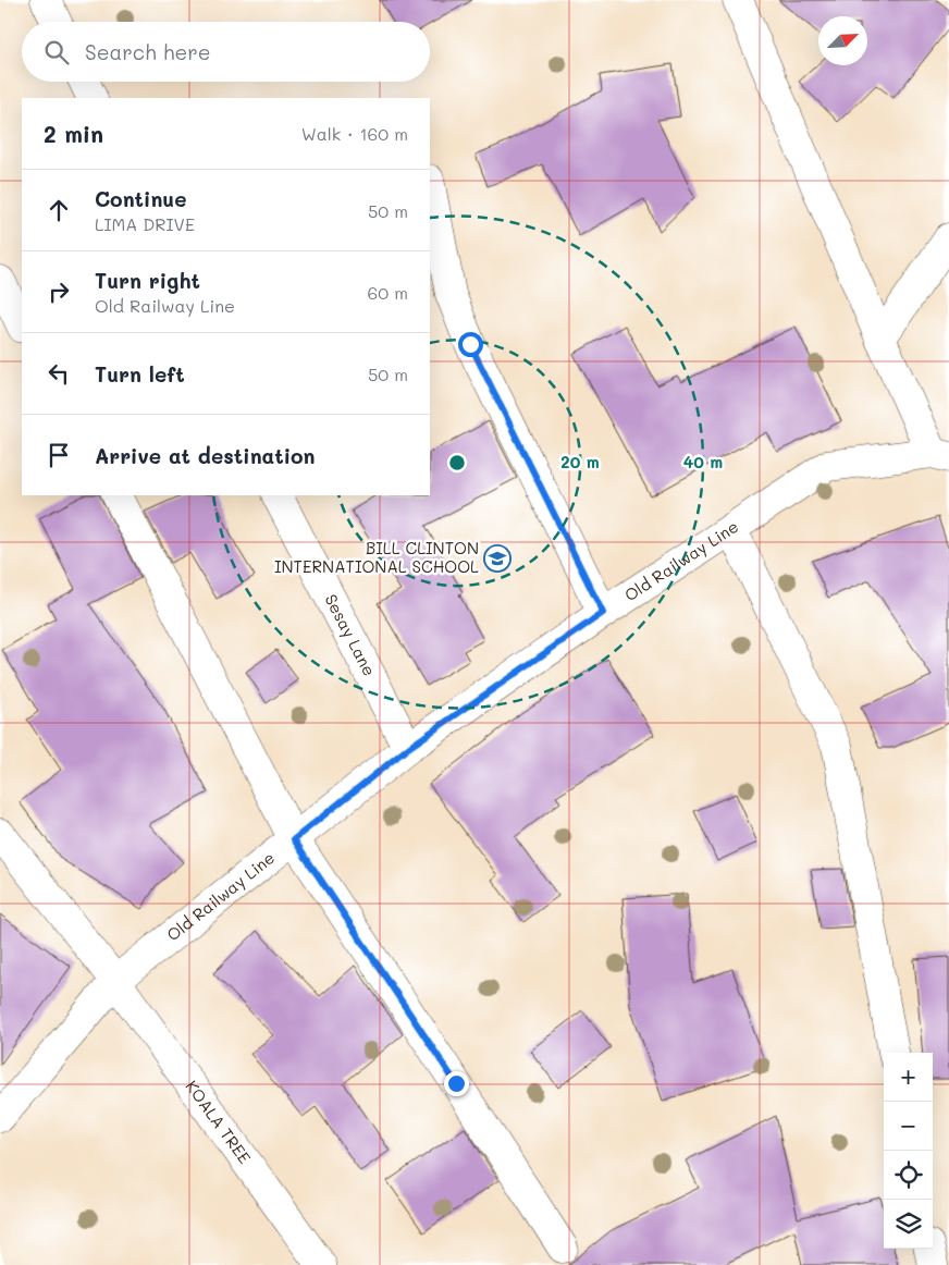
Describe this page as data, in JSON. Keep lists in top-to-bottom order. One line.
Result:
{"streets":{"street":["Old Railway Line","Sesay Lane","KOALA TREE"]},"crossings":[["Old Railway Line","Sesay Lane"],["Old Railway Line","KOALA TREE"]],"places":{"school or university":["BILL CLINTON INTERNATIONAL SCHOOL"]},"north":"top right","page":{"search":"Search here","heading":["2 min","Walk · 160 m"],"list":[["Continue","LIMA DRIVE","50 m"],["Turn right","Old Railway Line","60 m"],["Turn left","50 m"],"Arrive at destination"],"map_buttons":["+","−"]},"rings":["20 m","40 m"]}
